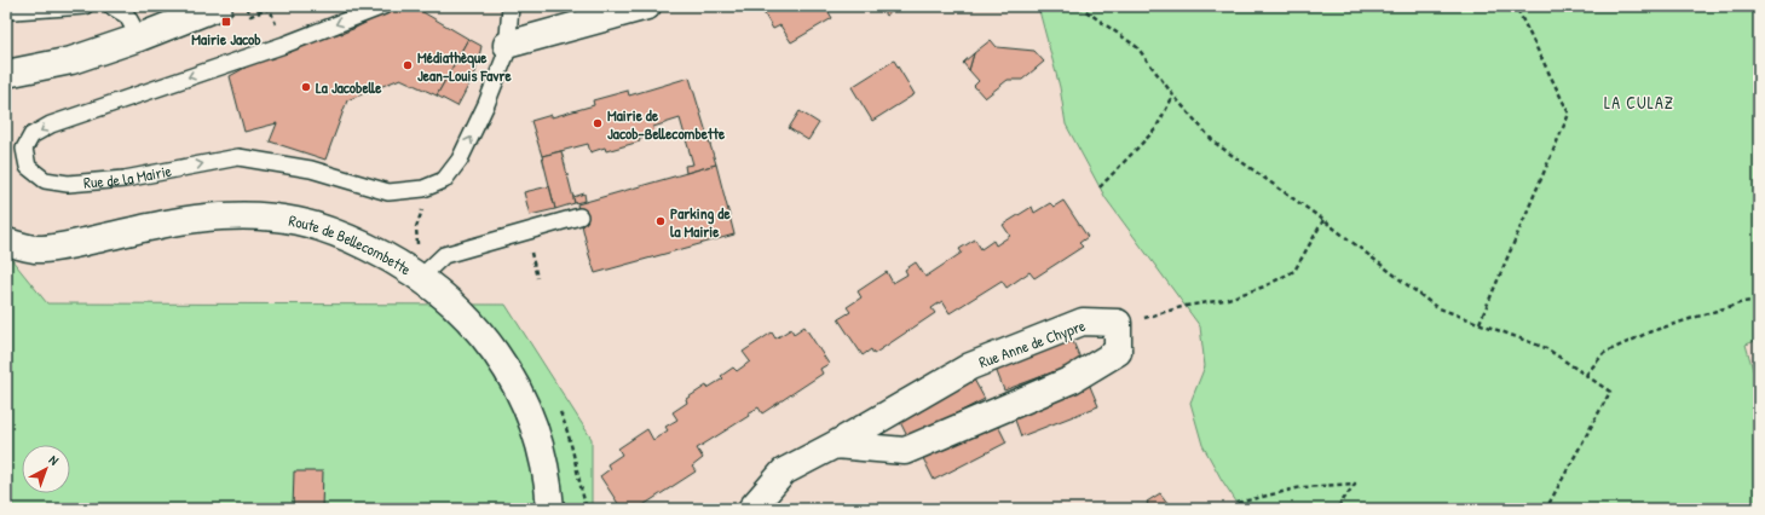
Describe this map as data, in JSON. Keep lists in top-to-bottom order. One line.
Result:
{"streets":{"street":["Route de Bellecombette","Rue Anne de Chypre"],"lane":["Rue de la Mairie"]},"districts":["LA CULAZ"],"places":{"transit":["Mairie Jacob"],"other":["Médiathèque Jean-Louis Favre","La Jacobelle","Mairie de Jacob-Bellecombette","Parking de la Mairie"]},"north":"top right"}
